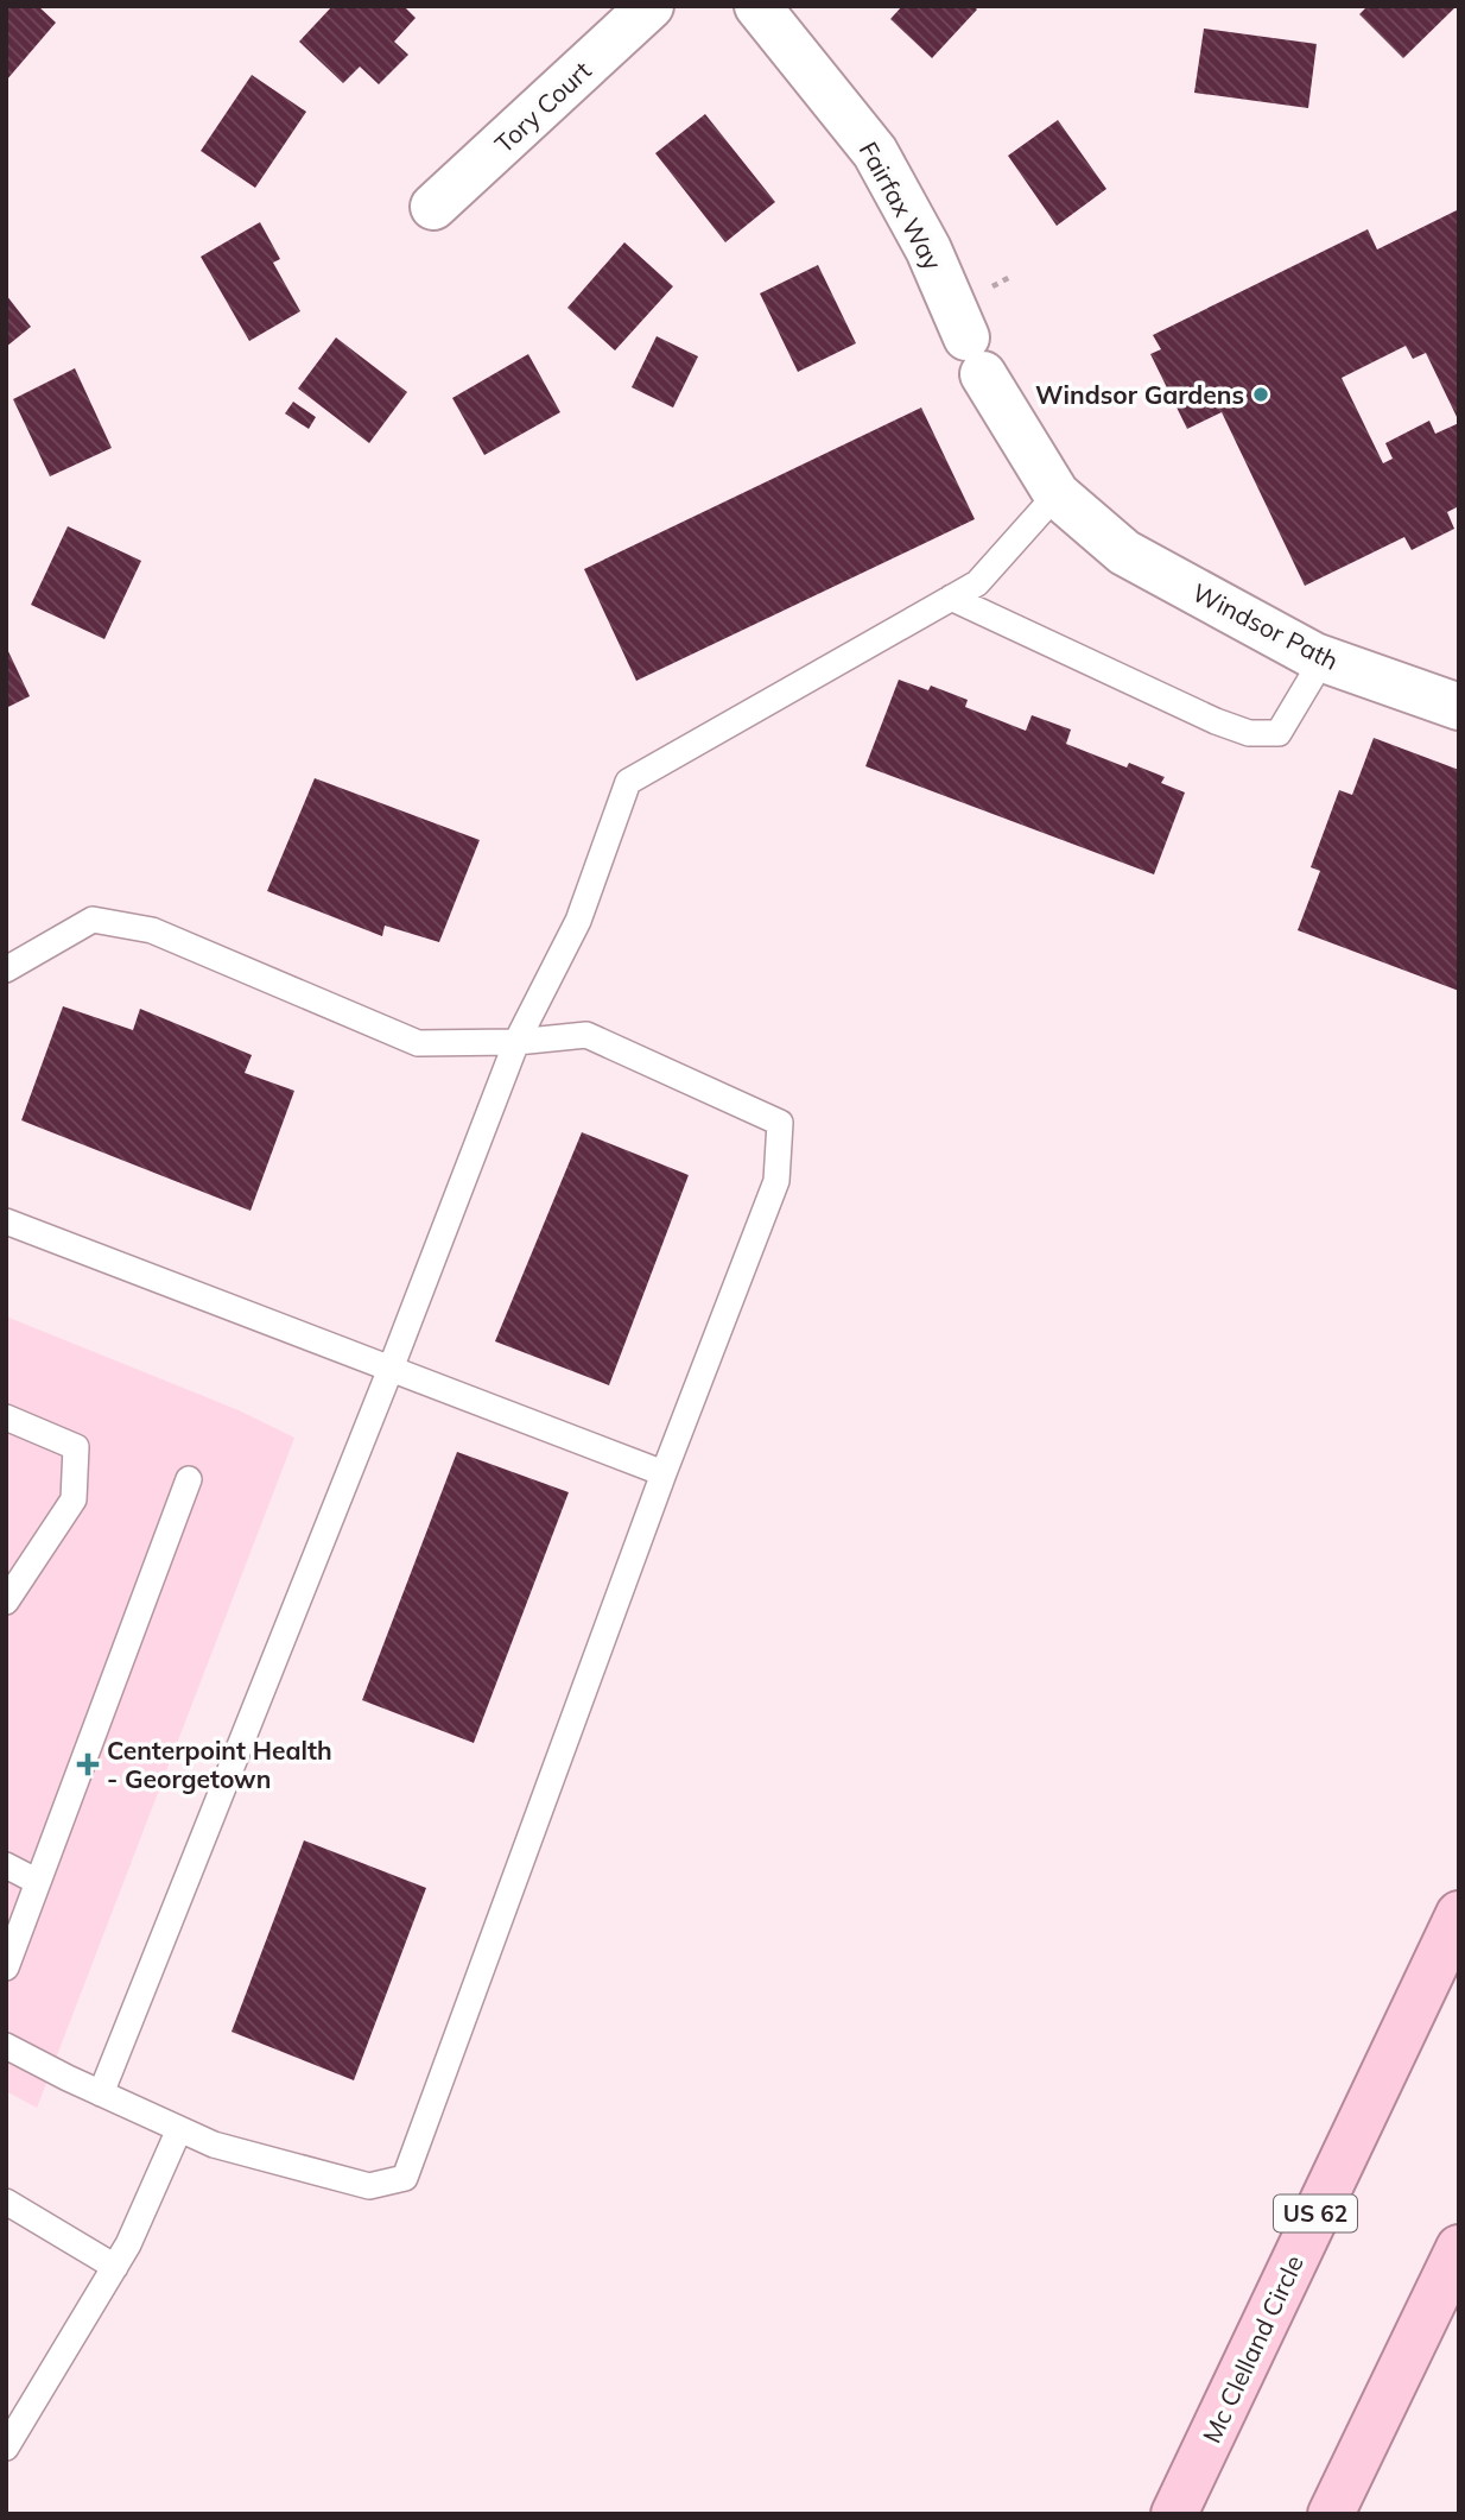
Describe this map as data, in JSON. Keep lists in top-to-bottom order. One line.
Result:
{"streets":{"highway":["US 62","Mc Clelland Circle"],"street":["Tory Court","Fairfax Way","Windsor Path"]},"crossings":[["Fairfax Way","Windsor Path"]],"places":{"other":["Windsor Gardens"],"health":["Centerpoint Health - Georgetown"]}}
